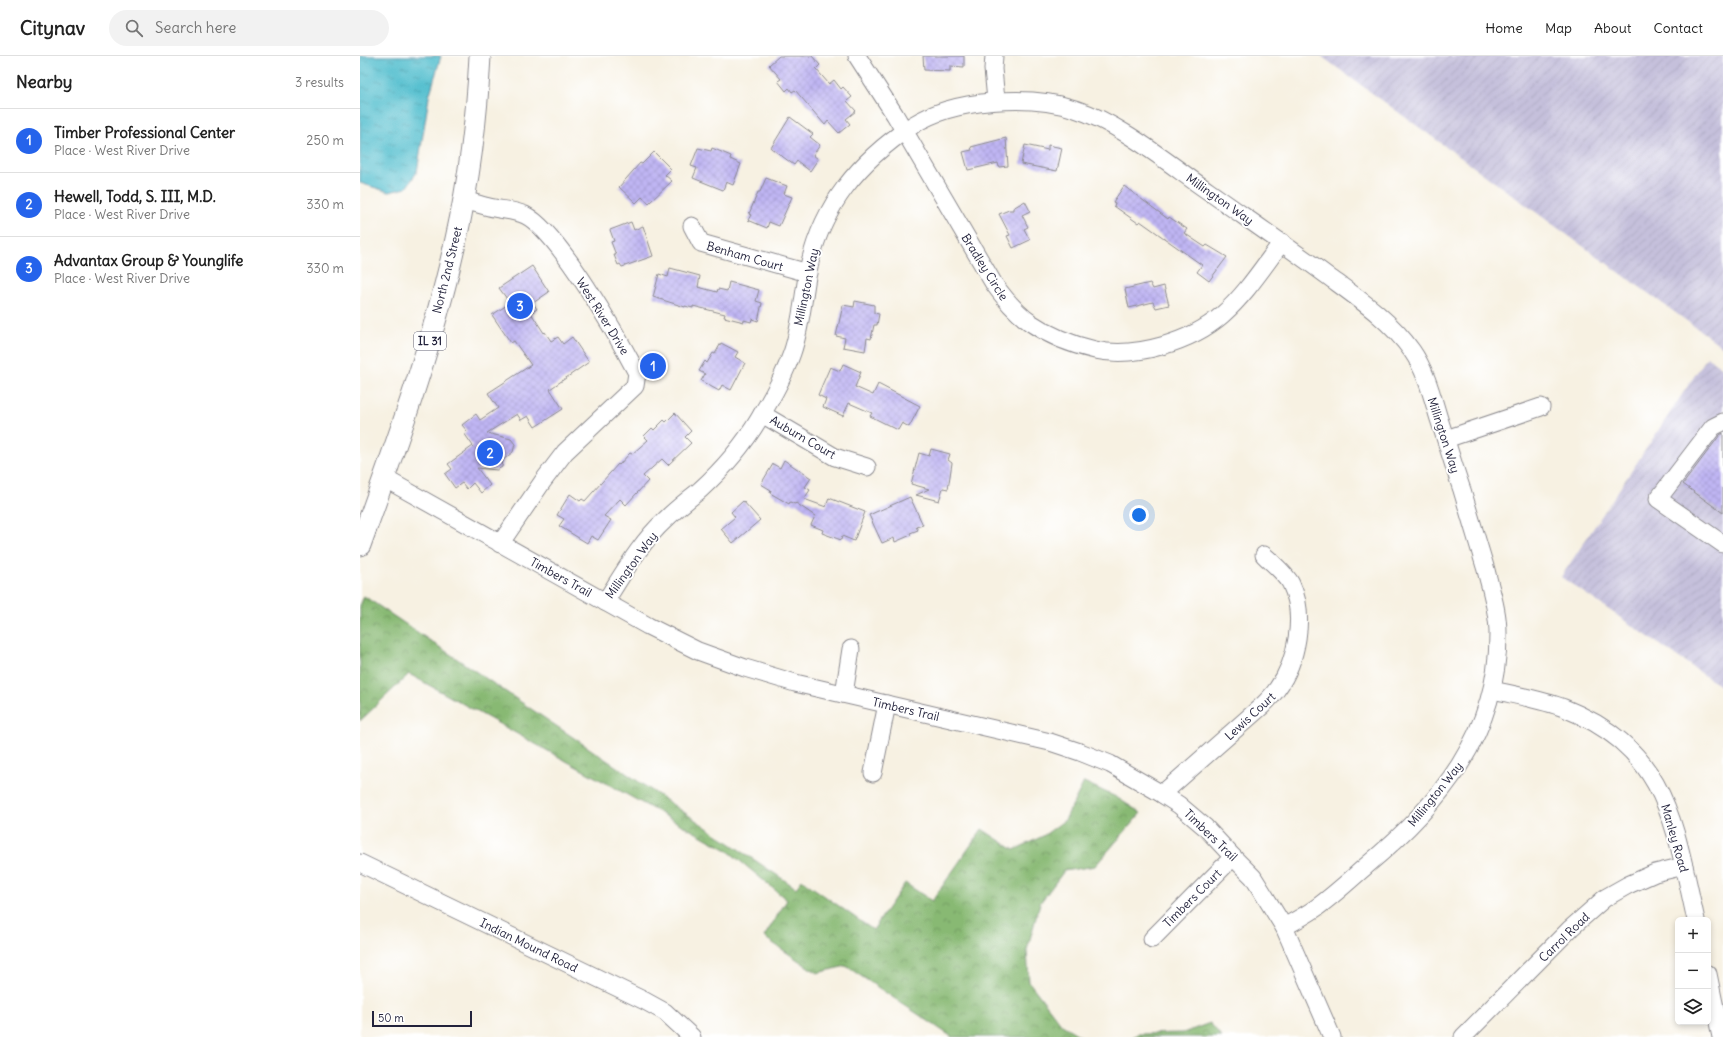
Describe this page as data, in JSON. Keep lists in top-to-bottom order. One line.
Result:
{"streets":{"main road":["North 2nd Street","IL 31"],"street":["Millington Way","Benham Court","Bradley Circle","West River Drive","Auburn Court","Timbers Trail","Lewis Court","Manley Road","Timbers Court","Carrol Road","Indian Mound Road"]},"crossings":[["Millington Way","Benham Court"],["Millington Way","Bradley Circle"],["Millington Way","Auburn Court"],["Millington Way","Timbers Trail"],["Millington Way","Manley Road"],["North 2nd Street","West River Drive"],["North 2nd Street","Timbers Trail"],["West River Drive","Timbers Trail"],["Timbers Trail","Lewis Court"],["Timbers Trail","Timbers Court"],["Manley Road","Carrol Road"]],"scale_bar":"50 m","page":{"header":"Citynav","search":"Search here","nav":["Home","Map","About","Contact"],"heading":["Nearby","3 results"],"list":[{"mark":"1","name":"Timber Professional Center","note":"Place · West River Drive","value":"250 m"},{"mark":"2","name":"Hewell, Todd, S. III, M.D.","note":"Place · West River Drive","value":"330 m"},{"mark":"3","name":"Advantax Group & Younglife","note":"Place · West River Drive","value":"330 m"}],"pins":["3","1","2"],"map_buttons":["+","−"],"scale":"50 m"}}
